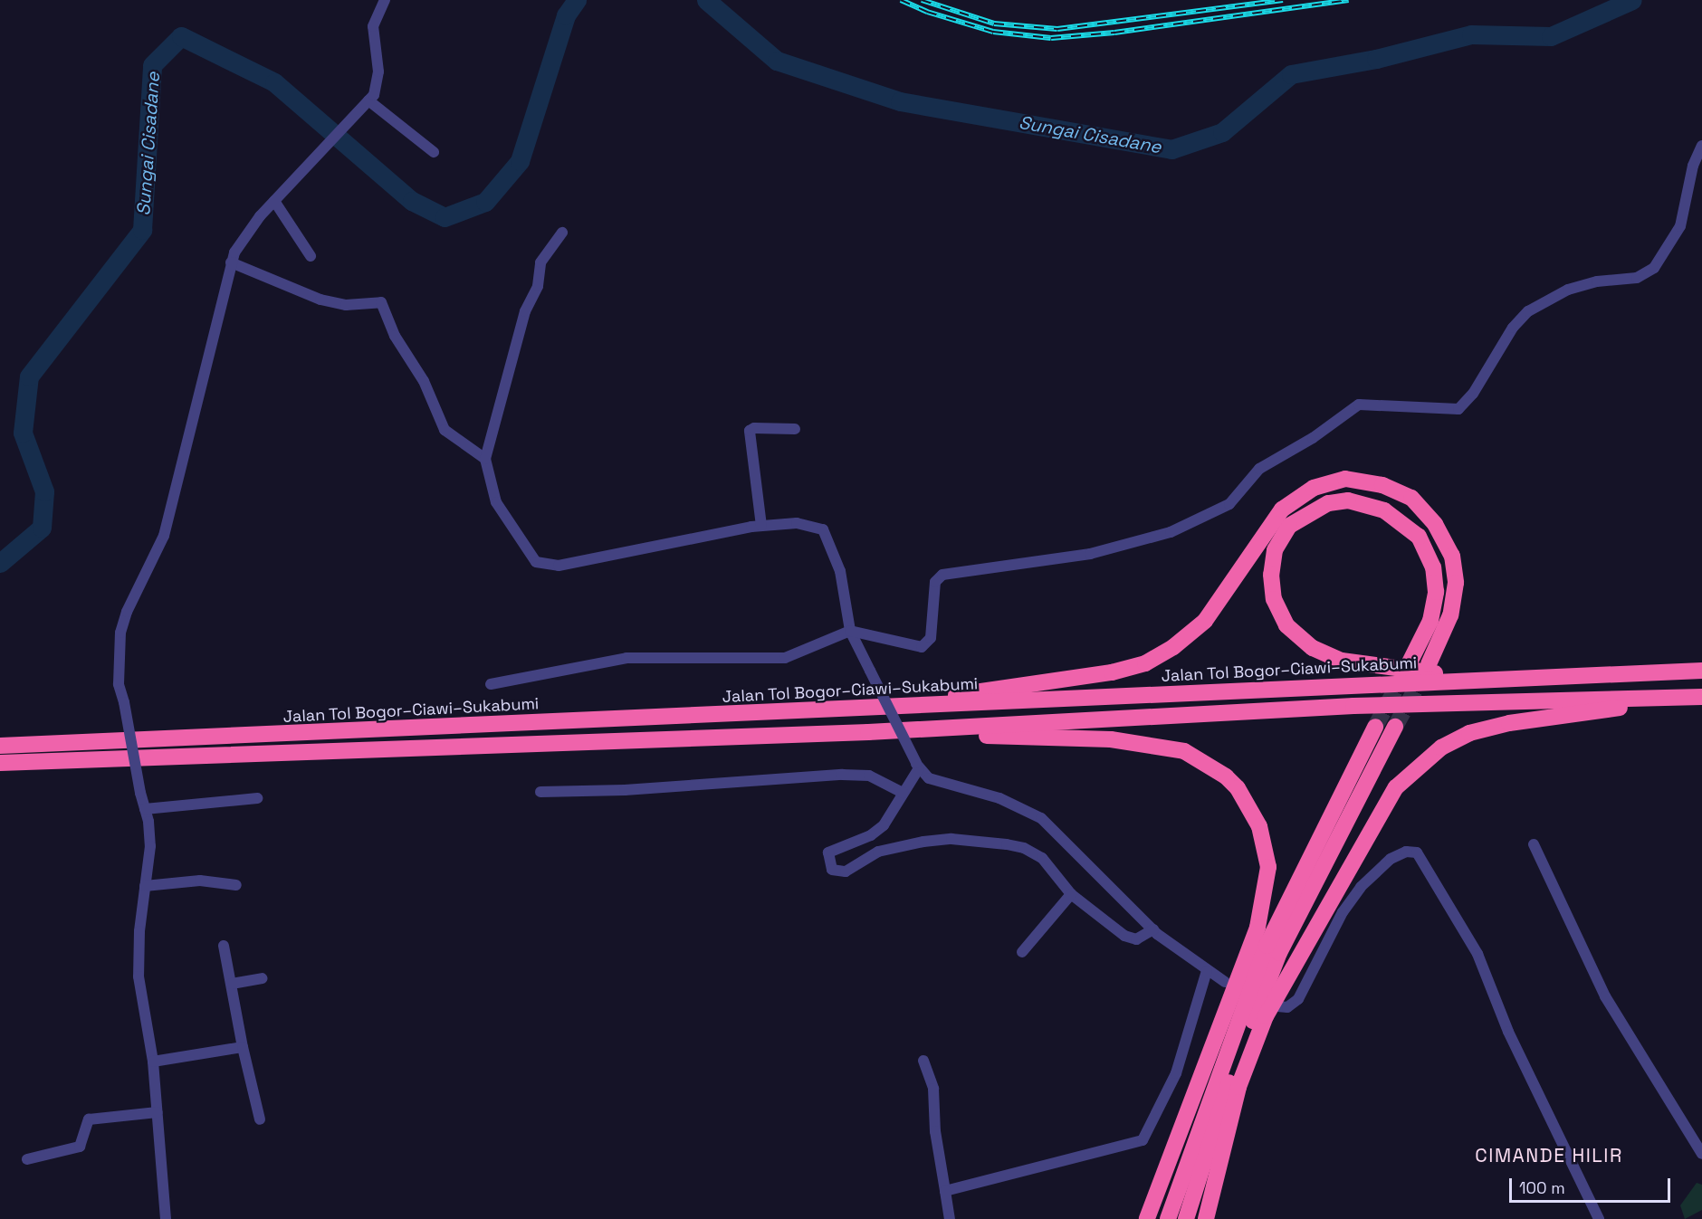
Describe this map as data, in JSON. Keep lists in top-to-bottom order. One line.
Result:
{"streets":{"highway":["Jalan Tol Bogor–Ciawi–Sukabumi"]},"districts":["CIMANDE HILIR"],"water":["Sungai Cisadane"],"scale_bar":"100 m"}
